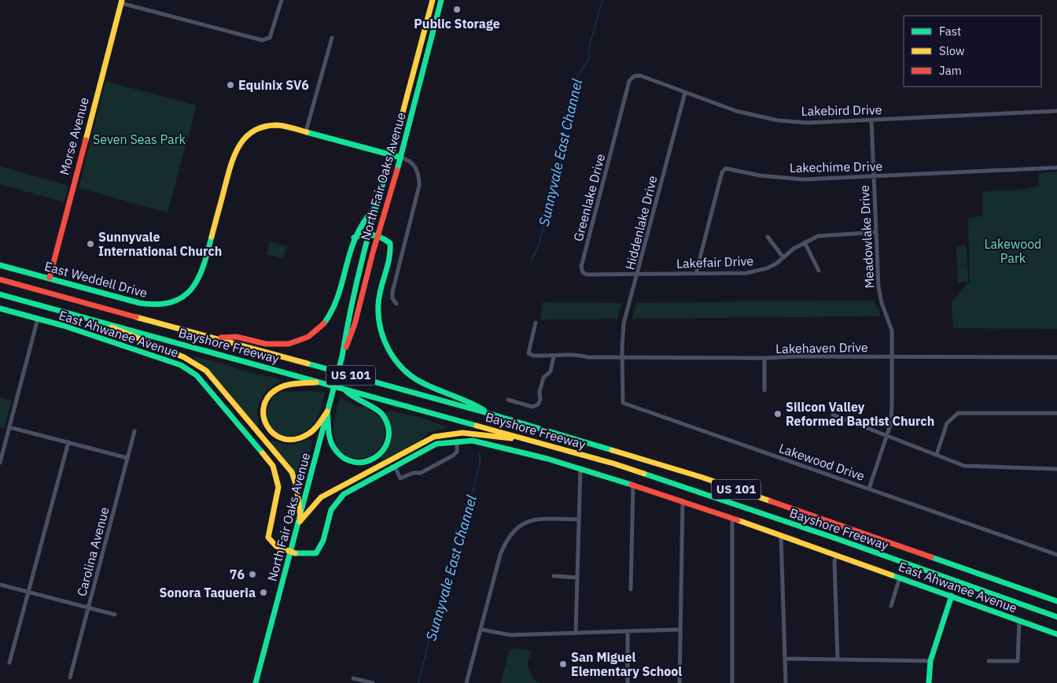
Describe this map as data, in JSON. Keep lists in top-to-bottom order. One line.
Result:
{"streets":{"main road":["Morse Avenue","North Fair Oaks Avenue","East Weddell Drive","East Ahwanee Avenue","Bayshore Freeway","US 101"],"street":["Lakebird Drive","Lakechime Drive","Greenlake Drive","Hiddenlake Drive","Meadowlake Drive","Lakefair Drive","Lakehaven Drive","Lakewood Drive","Carolina Avenue"]},"crossings":[["Lakebird Drive","Greenlake Drive"],["Lakebird Drive","Hiddenlake Drive"],["Lakebird Drive","Meadowlake Drive"],["Morse Avenue","East Weddell Drive"],["Lakechime Drive","Meadowlake Drive"],["Lakechime Drive","Lakefair Drive"],["North Fair Oaks Avenue","East Weddell Drive"],["North Fair Oaks Avenue","East Ahwanee Avenue"],["Greenlake Drive","Hiddenlake Drive"],["Greenlake Drive","Lakefair Drive"],["Hiddenlake Drive","Lakefair Drive"],["Hiddenlake Drive","Lakehaven Drive"],["Hiddenlake Drive","Lakewood Drive"],["Meadowlake Drive","Lakefair Drive"],["Meadowlake Drive","Lakehaven Drive"],["Meadowlake Drive","Lakewood Drive"],["Lakehaven Drive","Lakewood Drive"]],"water":["Sunnyvale East Channel"],"parks":["Seven Seas Park","Lakewood Park"],"places":["Public Storage","Equinix SV6","Sunnyvale International Church","Silicon Valley Reformed Baptist Church","76","Sonora Taqueria","San Miguel Elementary School"],"legend":["Fast","Slow","Jam"]}
